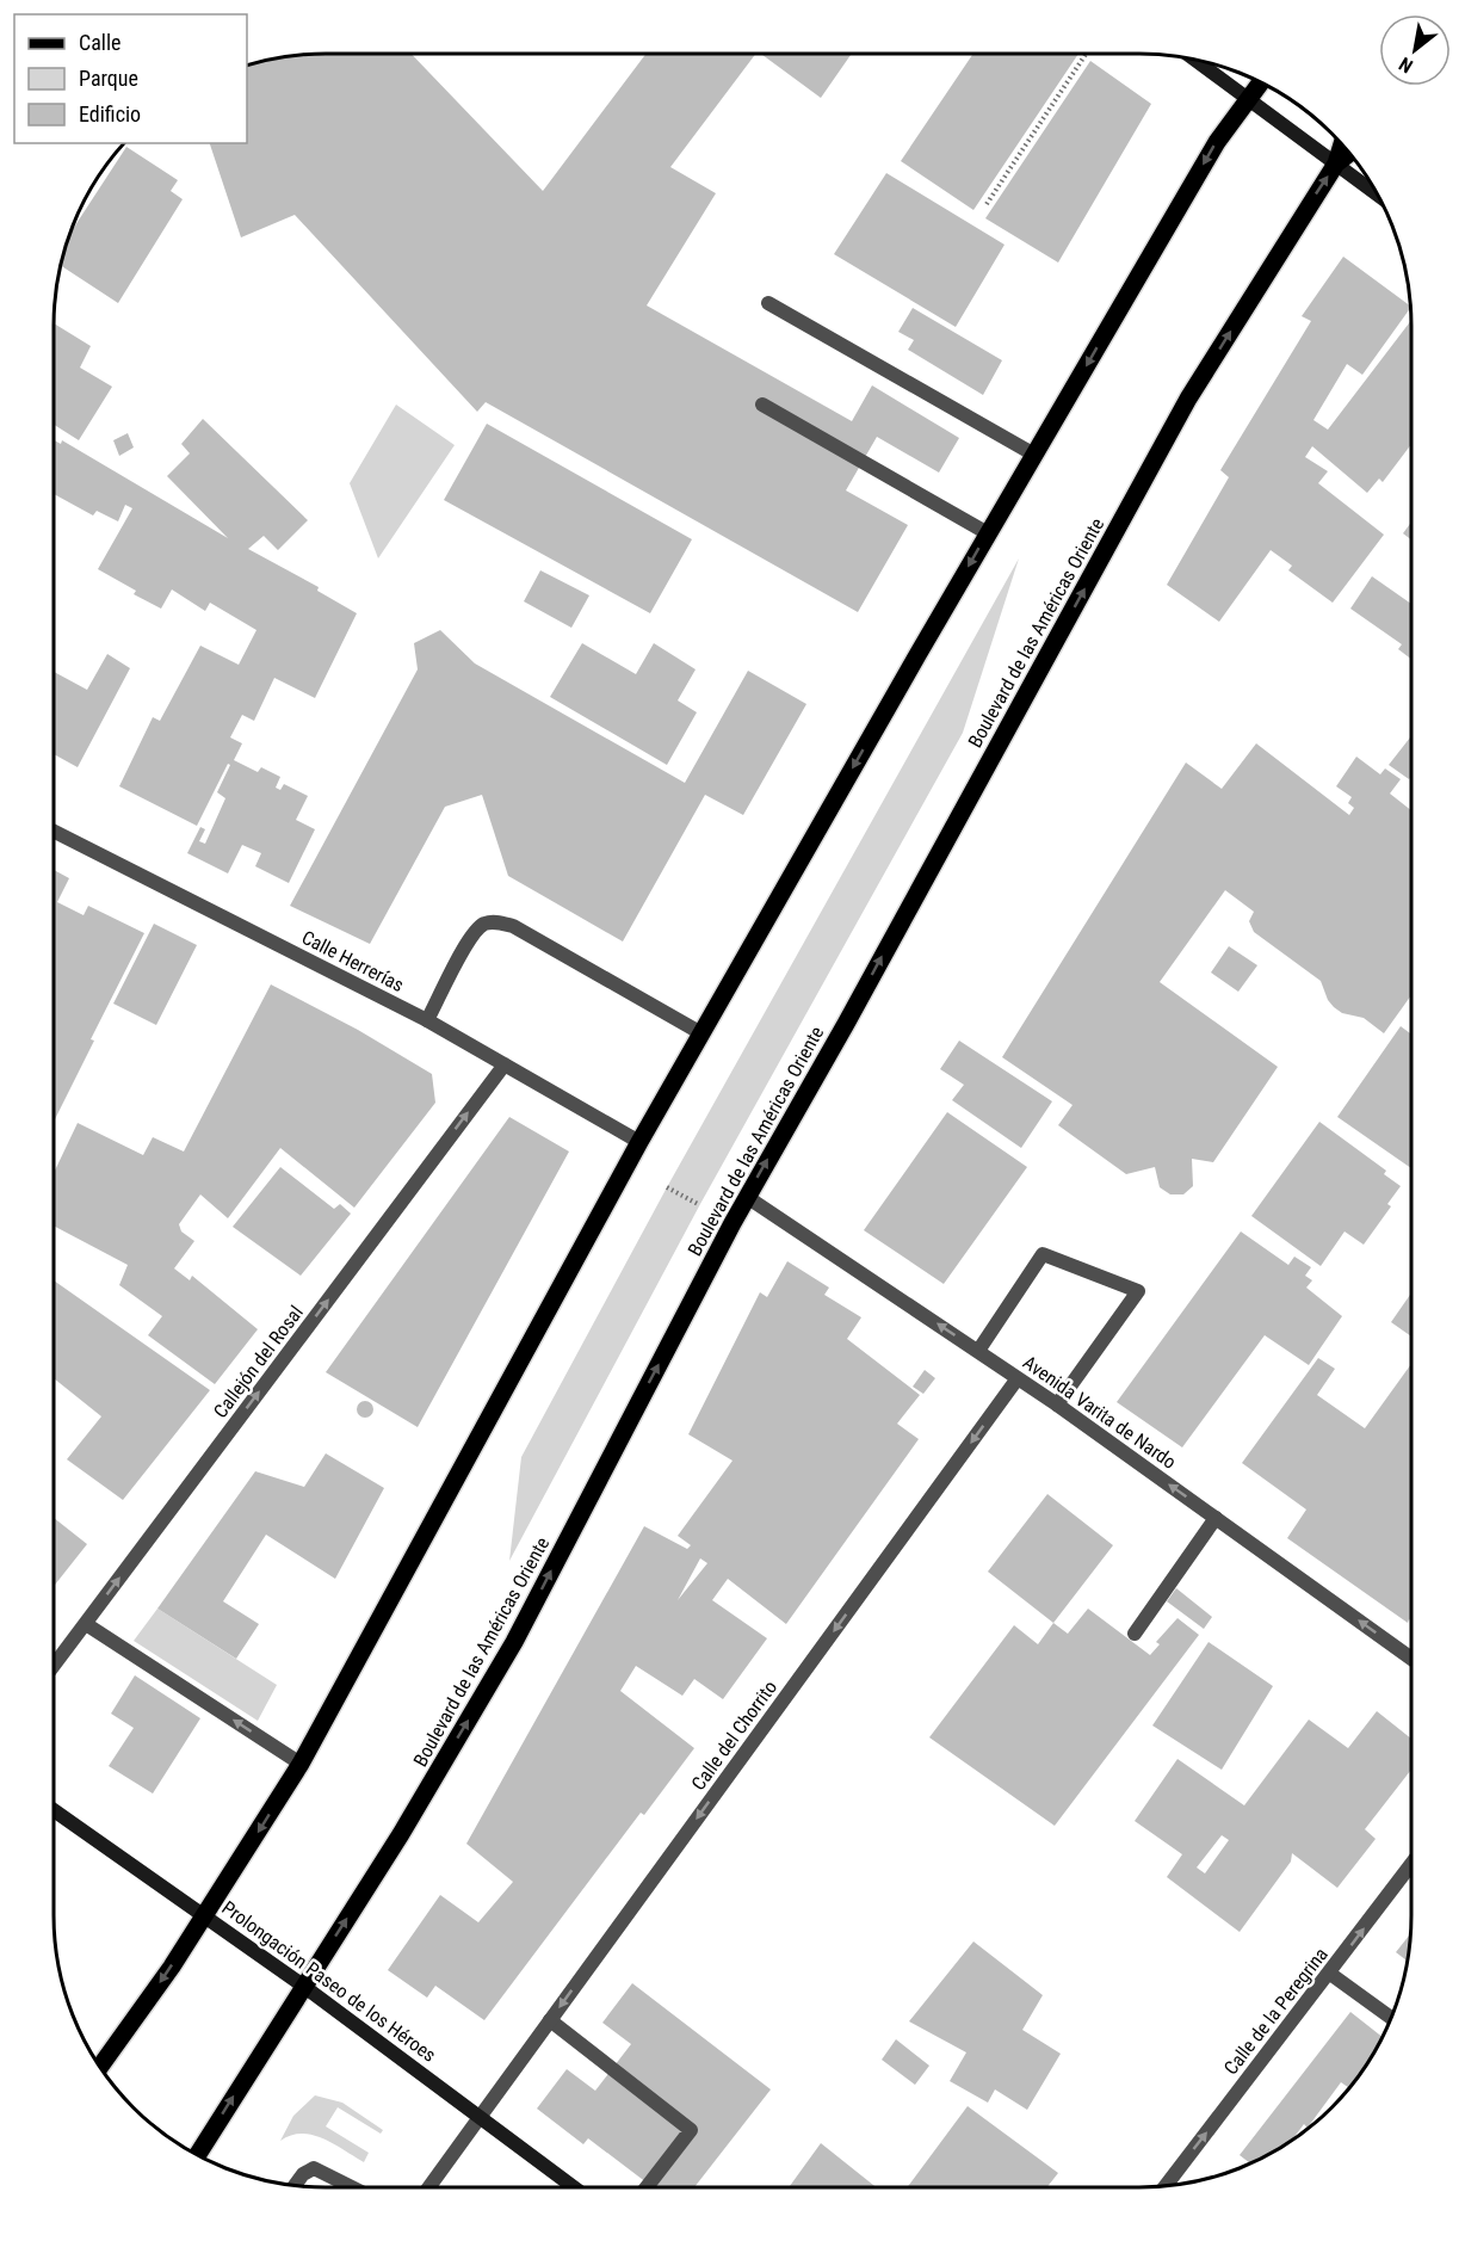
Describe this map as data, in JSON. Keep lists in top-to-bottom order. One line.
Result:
{"streets":{"main road":["Boulevard de las Américas Oriente"],"street":["Calle Herrerías","Callejón del Rosal","Avenida Varita de Nardo","Calle del Chorrito","Prolongación Paseo de los Héroes","Calle de la Peregrina"]},"crossings":[["Boulevard de las Américas Oriente","Avenida Varita de Nardo"],["Boulevard de las Américas Oriente","Prolongación Paseo de los Héroes"],["Calle Herrerías","Callejón del Rosal"],["Avenida Varita de Nardo","Calle del Chorrito"],["Calle del Chorrito","Prolongación Paseo de los Héroes"]],"one_way":["Callejón del Rosal","Avenida Varita de Nardo","Calle del Chorrito","Calle de la Peregrina"],"legend":["Calle","Parque","Edificio"],"north":"bottom left"}
